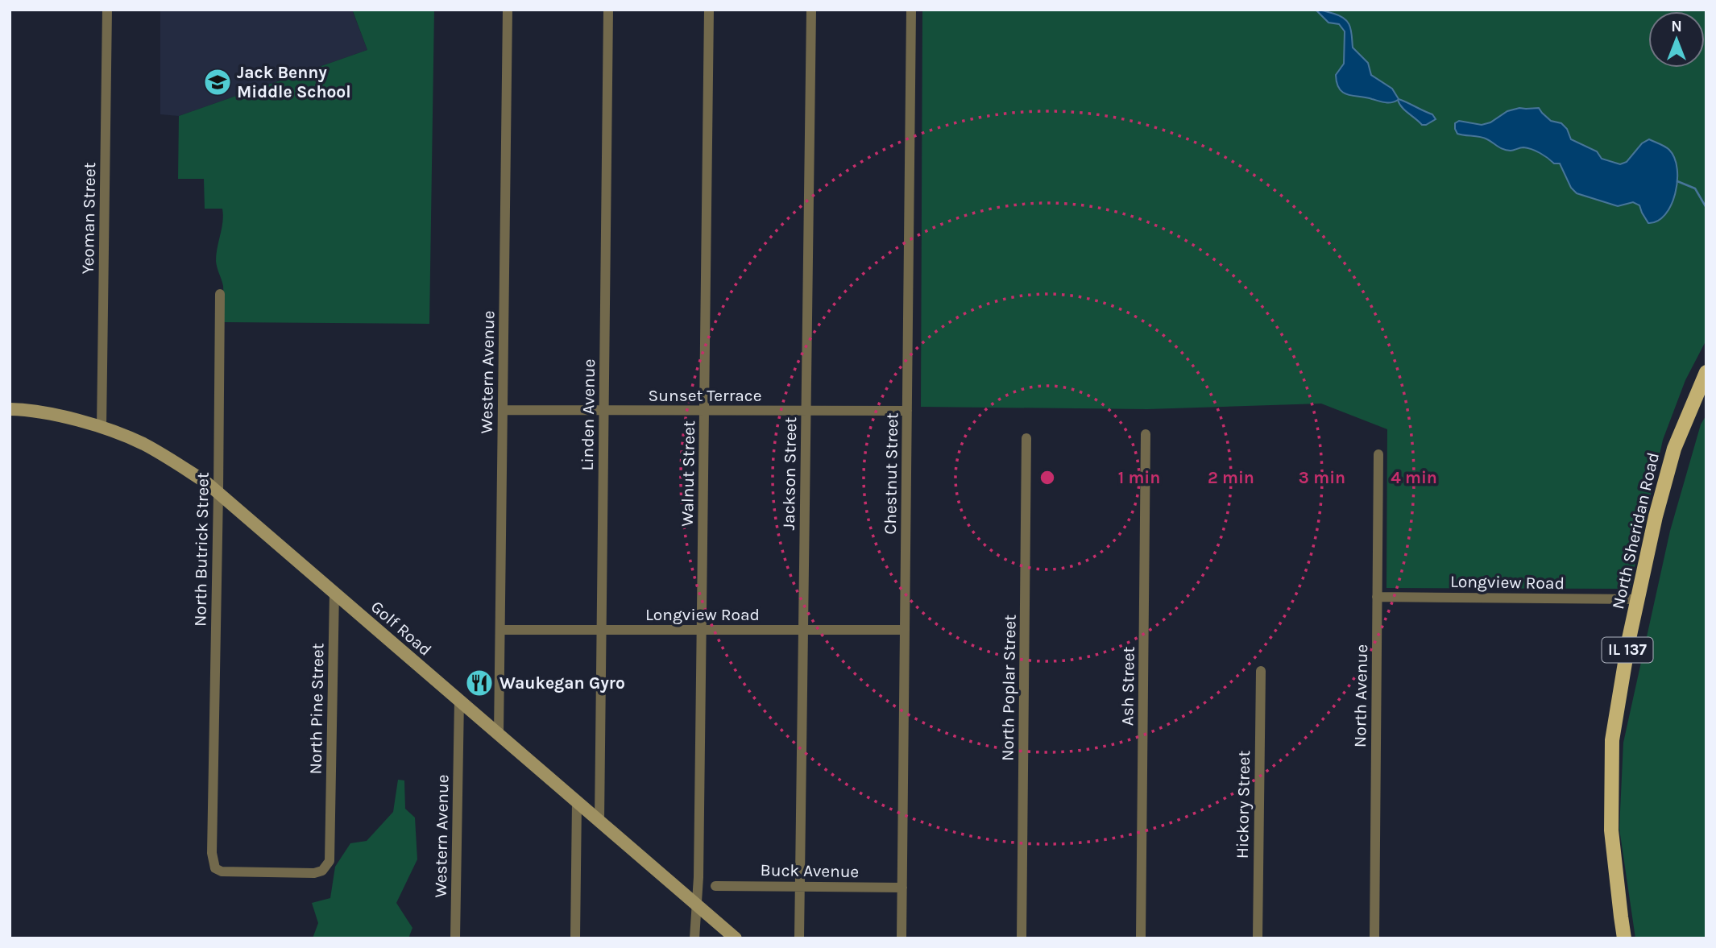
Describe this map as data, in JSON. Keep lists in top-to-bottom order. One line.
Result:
{"streets":{"main road":["North Sheridan Road","IL 137"],"street":["Yeoman Street","Western Avenue","Sunset Terrace","Linden Avenue","Walnut Street","Jackson Street","Chestnut Street","North Butrick Street","Longview Road","Golf Road","Ash Street","North Poplar Street","North Avenue","North Pine Street","Hickory Street","Buck Avenue"]},"crossings":[["Yeoman Street","Golf Road"],["Western Avenue","Sunset Terrace"],["Western Avenue","Longview Road"],["Western Avenue","Golf Road"],["Sunset Terrace","Linden Avenue"],["Sunset Terrace","Walnut Street"],["Sunset Terrace","Jackson Street"],["Sunset Terrace","Chestnut Street"],["Linden Avenue","Longview Road"],["Linden Avenue","Golf Road"],["Walnut Street","Longview Road"],["Walnut Street","Golf Road"],["Jackson Street","Longview Road"],["Jackson Street","Buck Avenue"],["Chestnut Street","Longview Road"],["Chestnut Street","Buck Avenue"],["North Sheridan Road","Longview Road"],["North Butrick Street","Golf Road"],["North Butrick Street","North Pine Street"],["Longview Road","North Avenue"],["Golf Road","North Pine Street"]],"places":{"school or university":["Jack Benny Middle School"],"restaurant":["Waukegan Gyro"]},"north":"top","rings":["1 min","2 min","3 min","4 min"]}
